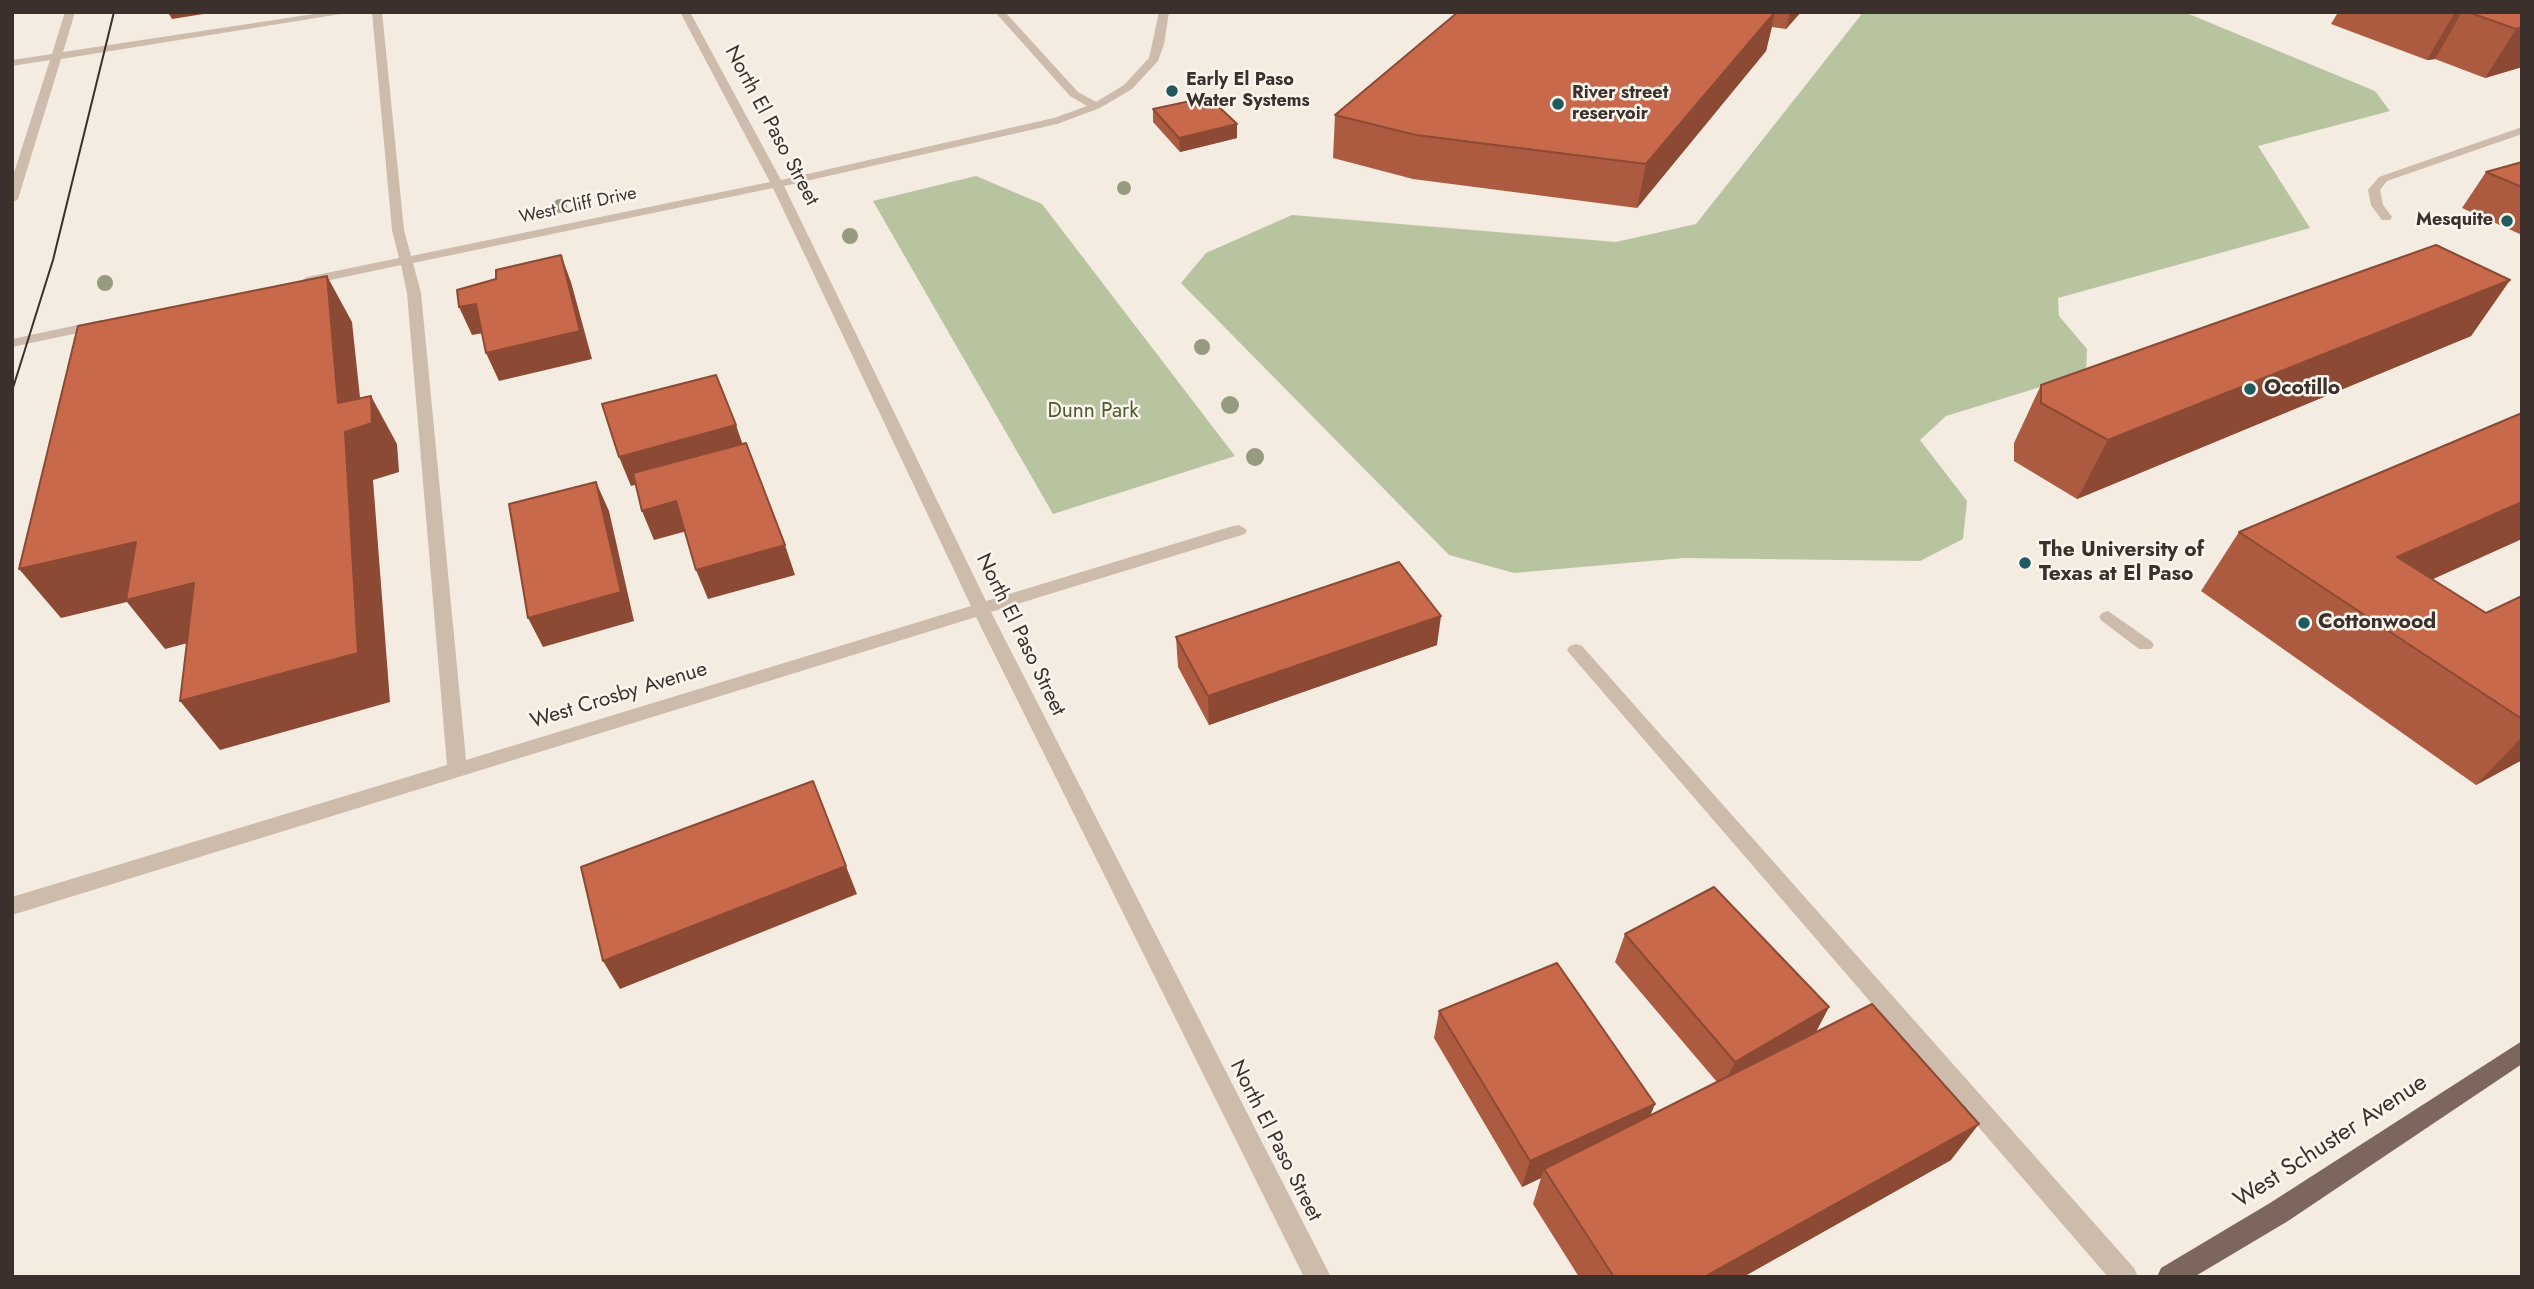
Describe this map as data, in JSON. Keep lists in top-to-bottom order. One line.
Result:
{"streets":{"main road":["West Schuster Avenue"],"street":["North El Paso Street","West Cliff Drive","West Crosby Avenue"]},"crossings":[["North El Paso Street","West Cliff Drive"],["North El Paso Street","West Crosby Avenue"]],"parks":["Dunn Park"],"places":["Early El Paso Water Systems","River street reservoir","Mesquite","Ocotillo","The University of Texas at El Paso","Cottonwood"]}
